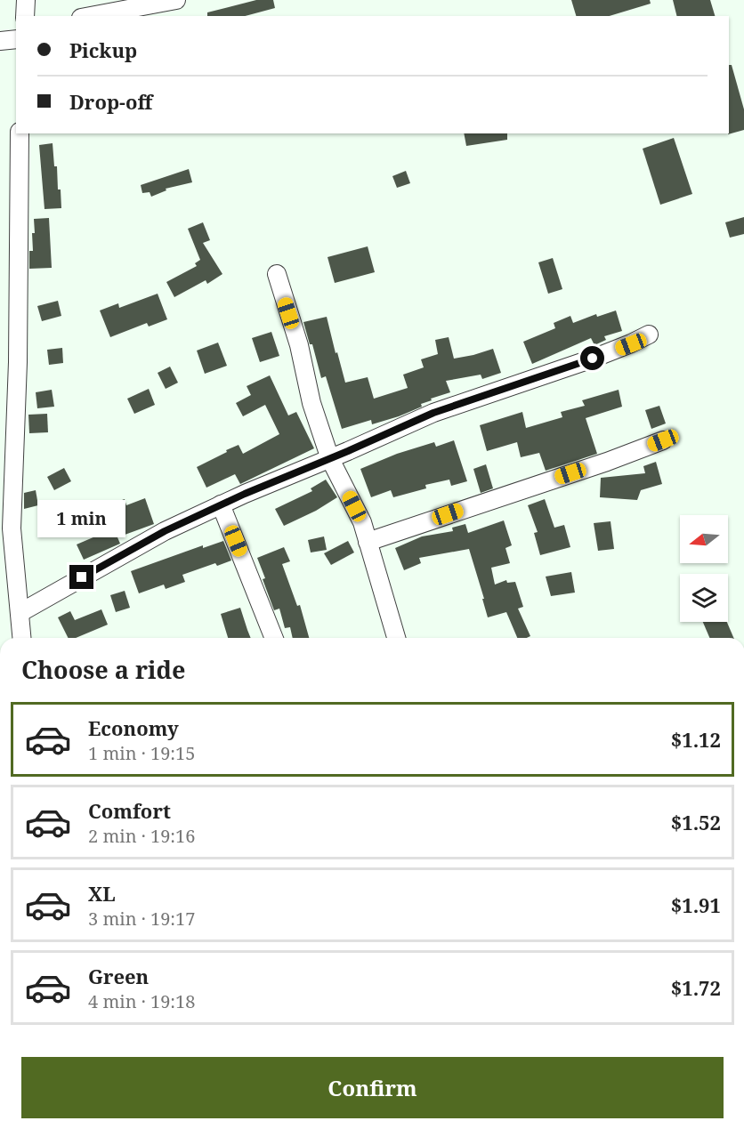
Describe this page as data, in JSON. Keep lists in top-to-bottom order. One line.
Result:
{"north":"left","page":{"banner":["Pickup","Drop-off"],"bubble":"1 min","heading":"Choose a ride","list":[{"name":"Economy","note":"1 min · 19:15","value":"$1.12"},{"name":"Comfort","note":"2 min · 19:16","value":"$1.52"},{"name":"XL","note":"3 min · 19:17","value":"$1.91"},{"name":"Green","note":"4 min · 19:18","value":"$1.72"}],"buttons":"Confirm"}}
